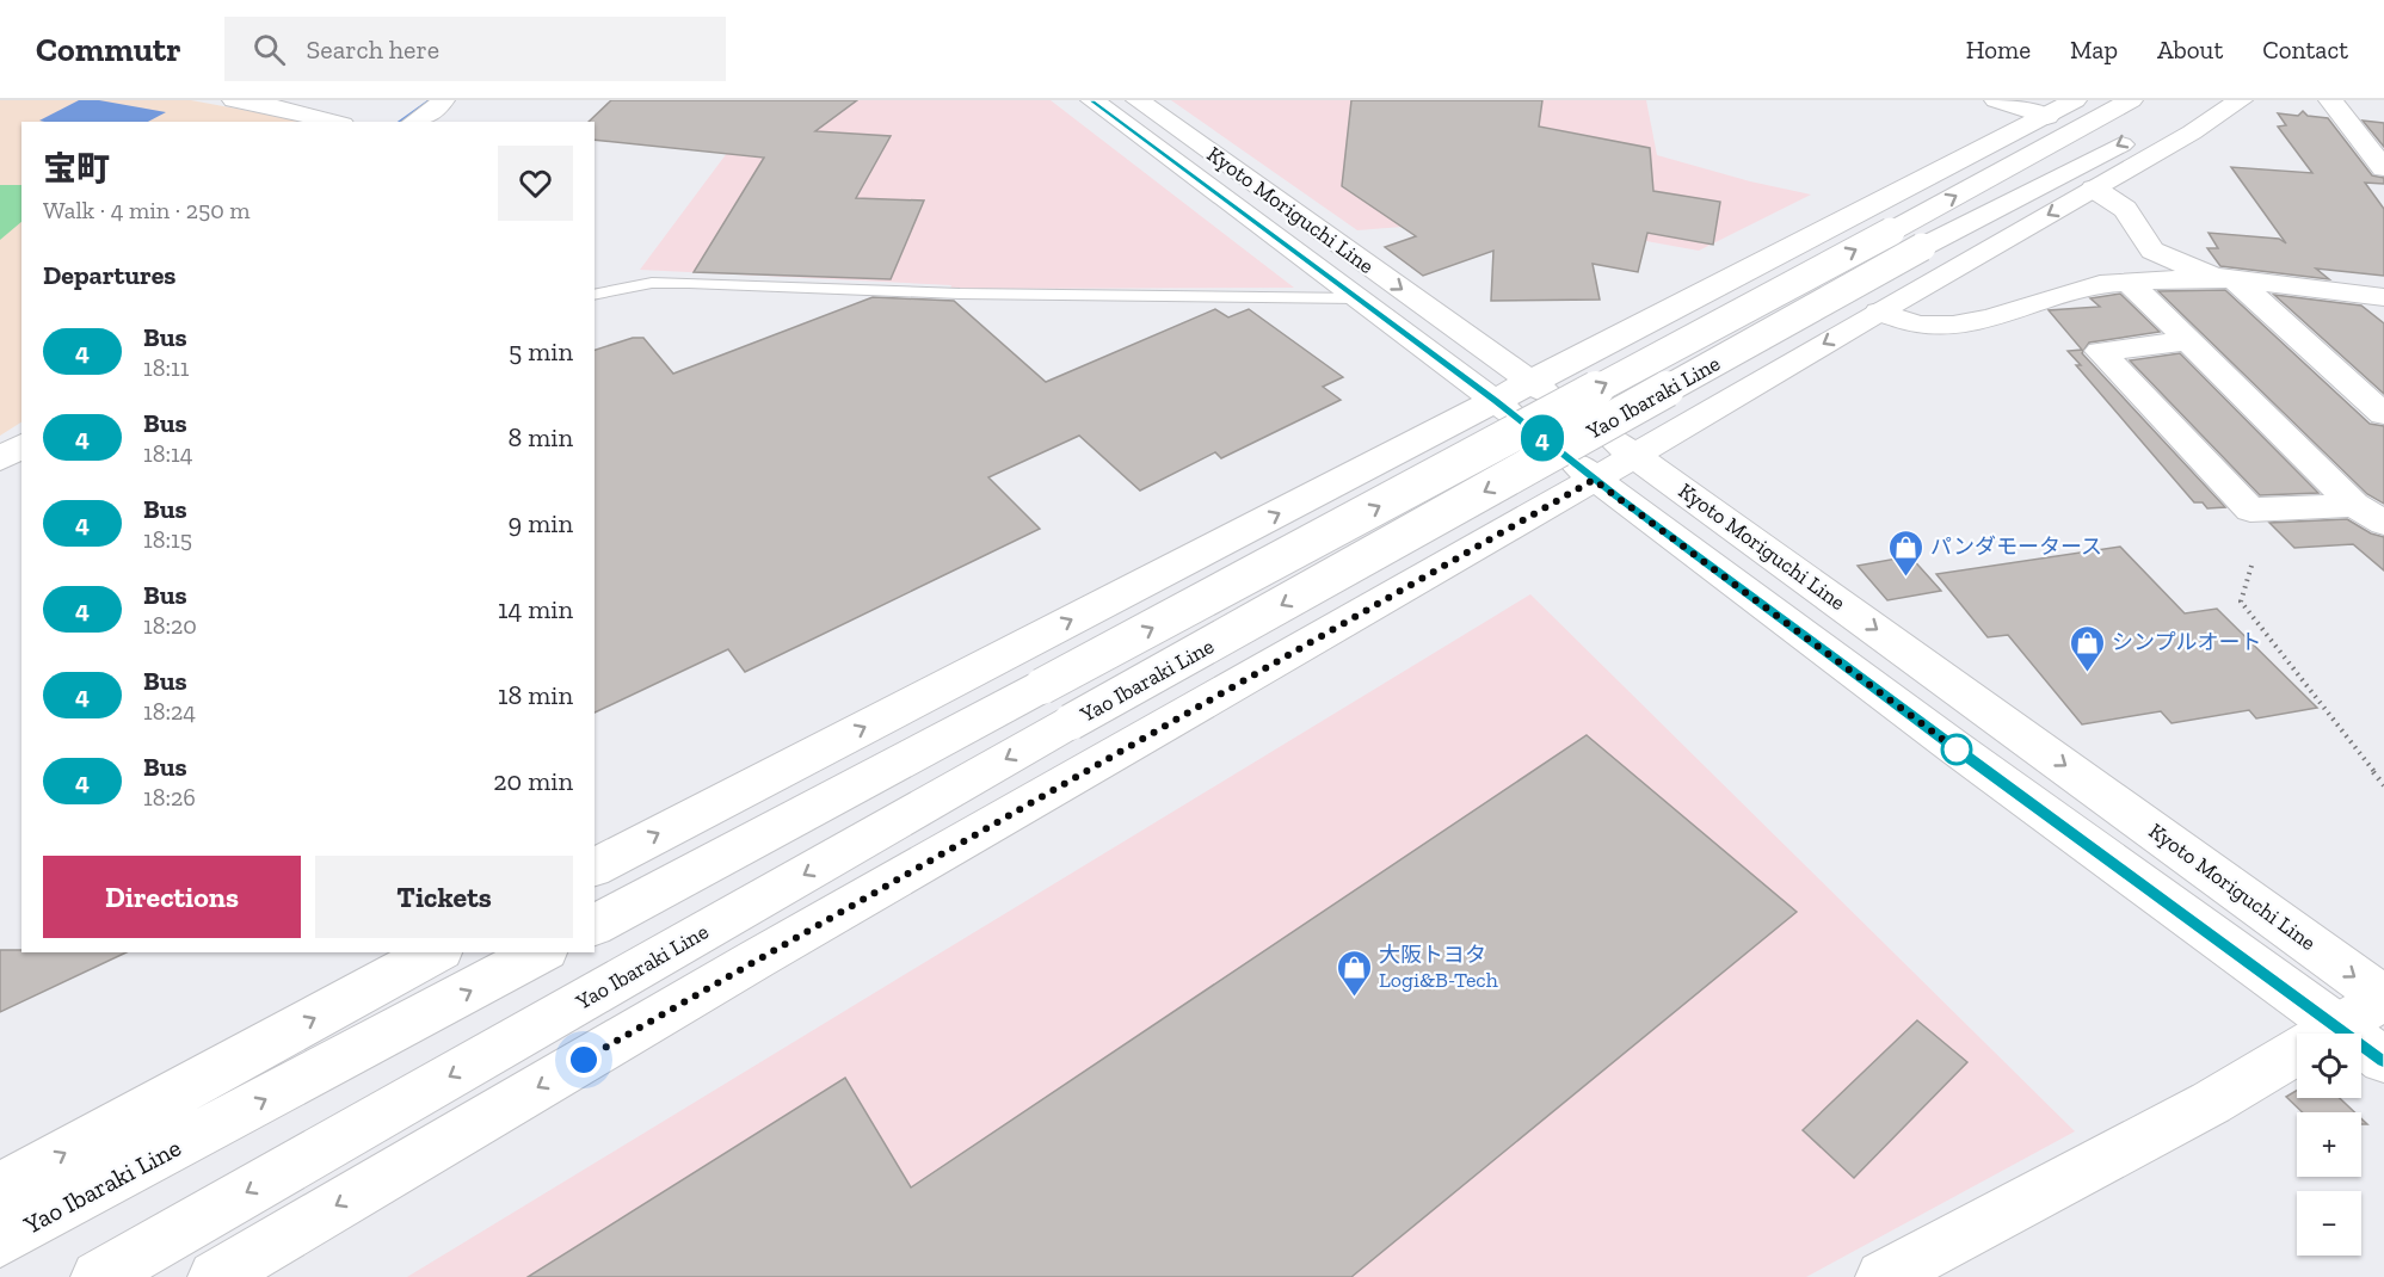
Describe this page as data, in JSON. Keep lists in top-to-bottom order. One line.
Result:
{"streets":{"main road":["Kyoto Moriguchi Line","Yao Ibaraki Line"]},"places":{"shop":["パンダモータース","シンプルオート","大阪トヨタ Logi&B-Tech"]},"lines":["bus line 4"],"page":{"header":"Commutr","search":"Search here","nav":["Home","Map","About","Contact"],"on_map":"4","heading":[["宝町","Walk · 4 min · 250 m"],"Departures"],"list":[{"mark":"4","name":"Bus","note":"18:11","value":"5 min"},{"mark":"4","name":"Bus","note":"18:14","value":"8 min"},{"mark":"4","name":"Bus","note":"18:15","value":"9 min"},{"mark":"4","name":"Bus","note":"18:20","value":"14 min"},{"mark":"4","name":"Bus","note":"18:24","value":"18 min"},{"mark":"4","name":"Bus","note":"18:26","value":"20 min"}],"buttons":["Directions","Tickets"],"map_buttons":["+","−"]}}
